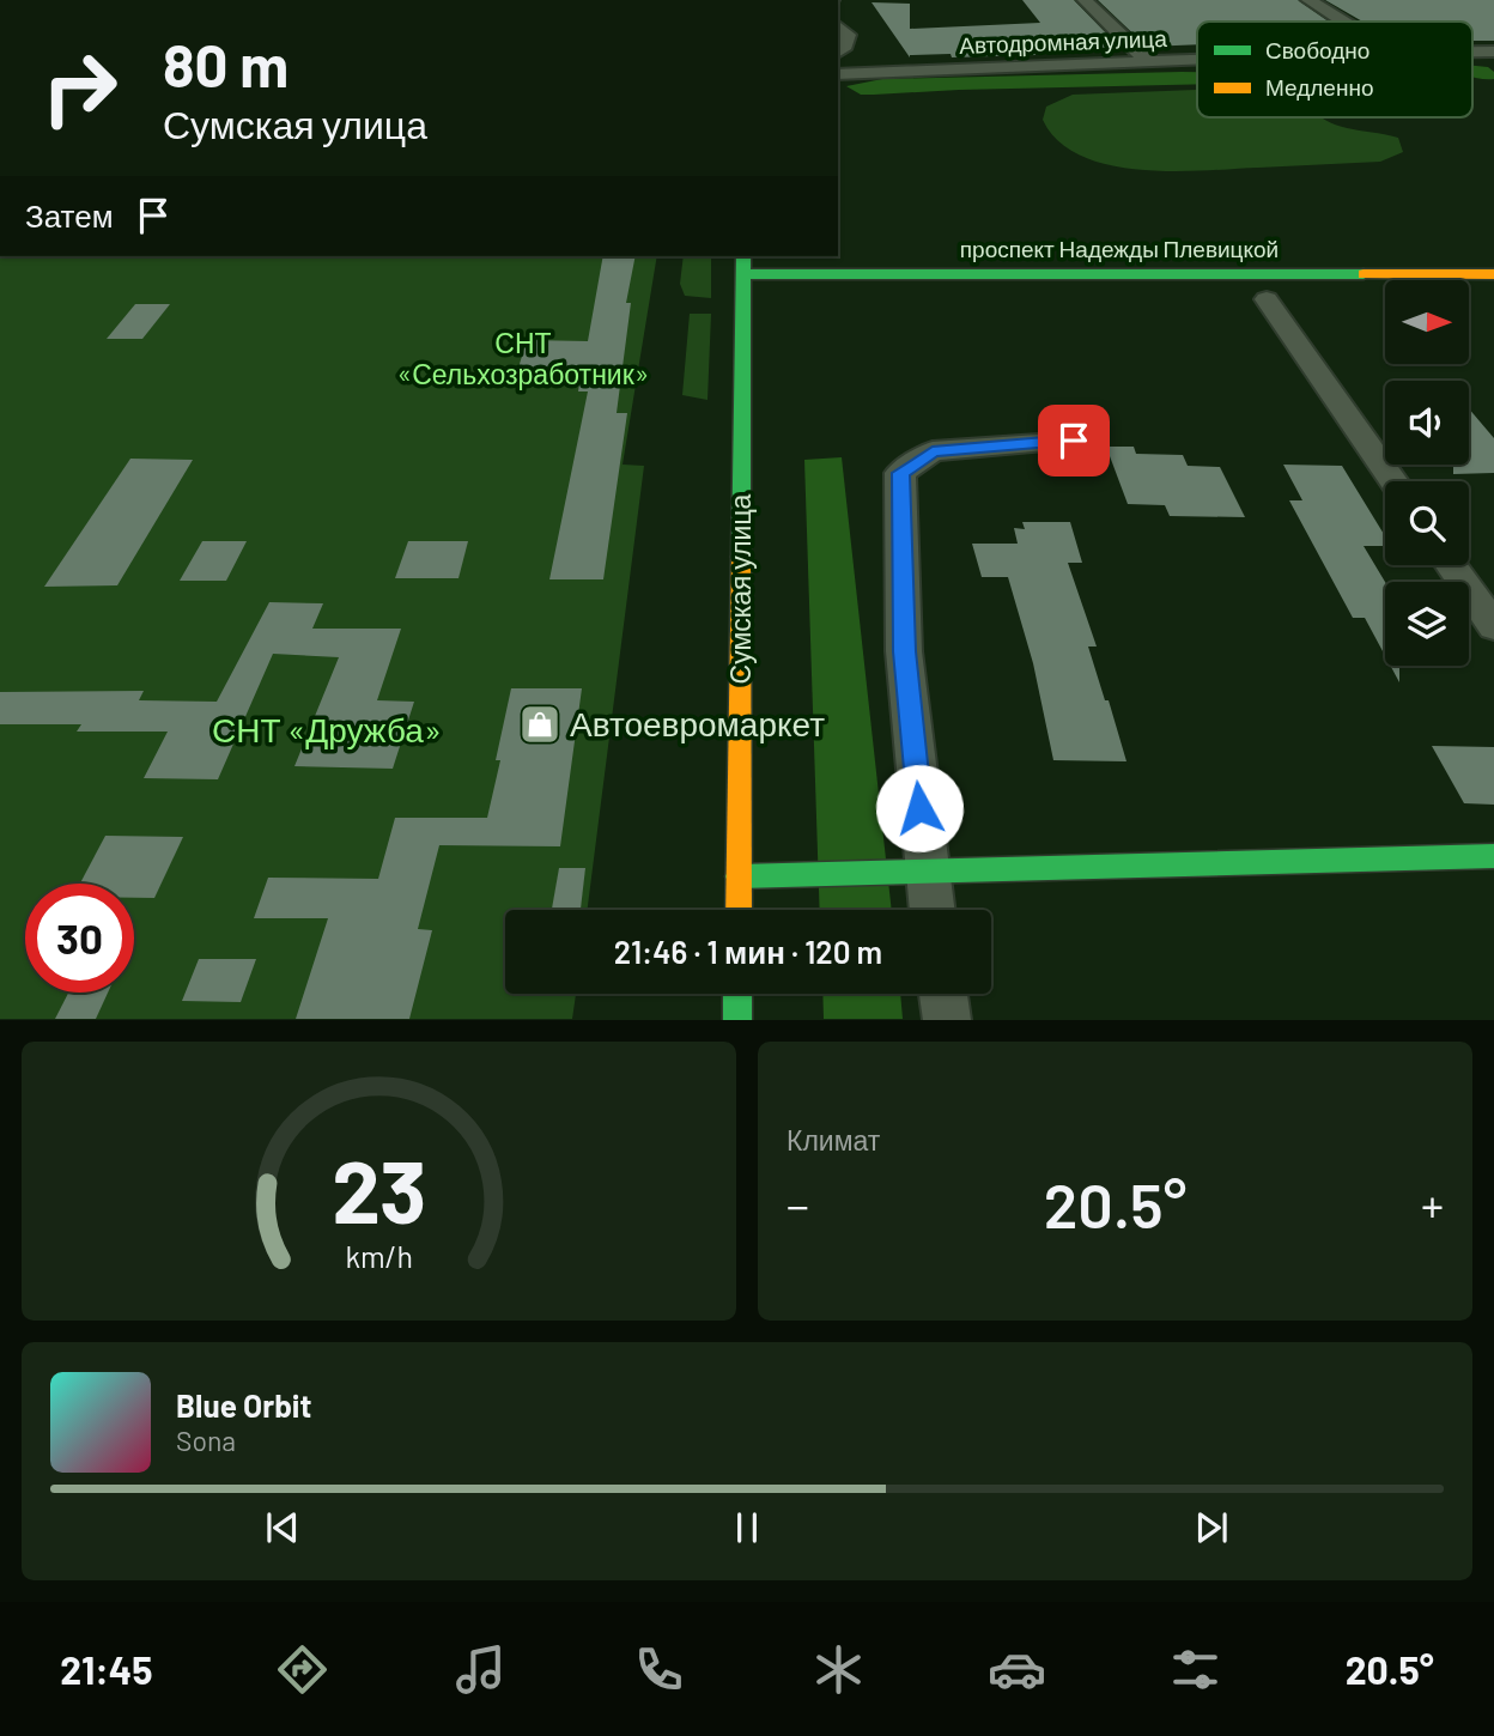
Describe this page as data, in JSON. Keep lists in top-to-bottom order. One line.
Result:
{"streets":{"main road":["проспект Надежды Плевицкой","Сумская улица"],"street":["Автодромная улица"]},"crossings":[["проспект Надежды Плевицкой","Сумская улица"]],"parks":["СНТ «Сельхозработник»","СНТ «Дружба»"],"places":{"shop":["Автоевромаркет"]},"legend":["Свободно","Медленно"],"north":"right","page":{"turn":["80 m","Сумская улица"],"then":"Затем","limit":"30","trip":"21:46 · 1 мин · 120 m","tile":"Климат","heat":["−","20.5°","+"],"song":["Blue Orbit","Sona"],"tabs":["21:45","20.5°"],"gauge":["23","km/h"]}}
